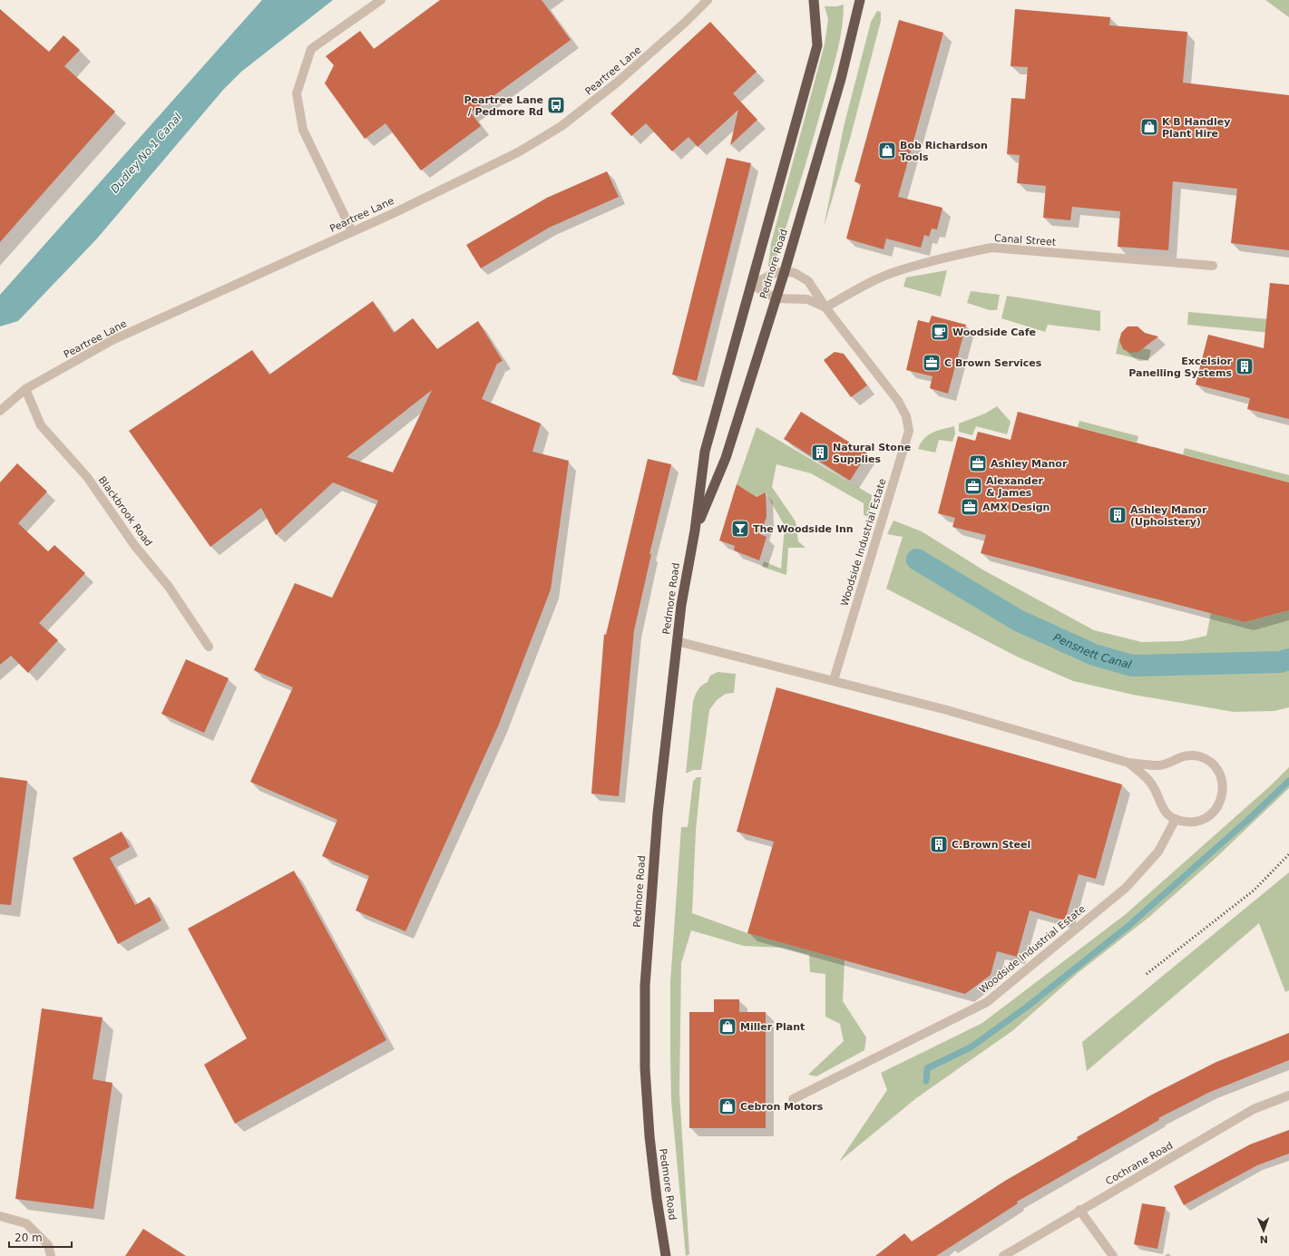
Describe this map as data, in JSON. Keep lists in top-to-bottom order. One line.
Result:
{"streets":{"highway":["Pedmore Road"],"street":["Peartree Lane","Canal Street","Blackbrook Road","Woodside Industrial Estate","Cochrane Road"]},"crossings":[["Peartree Lane","Blackbrook Road"],["Canal Street","Woodside Industrial Estate"]],"water":["Dudley No.1 Canal","Pensnett Canal"],"places":{"bus stop":["Peartree Lane / Pedmore Rd"],"shop":["K B Handley Plant Hire","Bob Richardson Tools","Miller Plant","Cebron Motors"],"cafe":["Woodside Cafe"],"office":["C Brown Services","Ashley Manor","Alexander & James","AMX Design"],"building":["Excelsior Panelling Systems","Natural Stone Supplies","Ashley Manor (Upholstery)","C.Brown Steel"],"bar":["The Woodside Inn"]},"scale_bar":"20 m","north":"bottom"}
